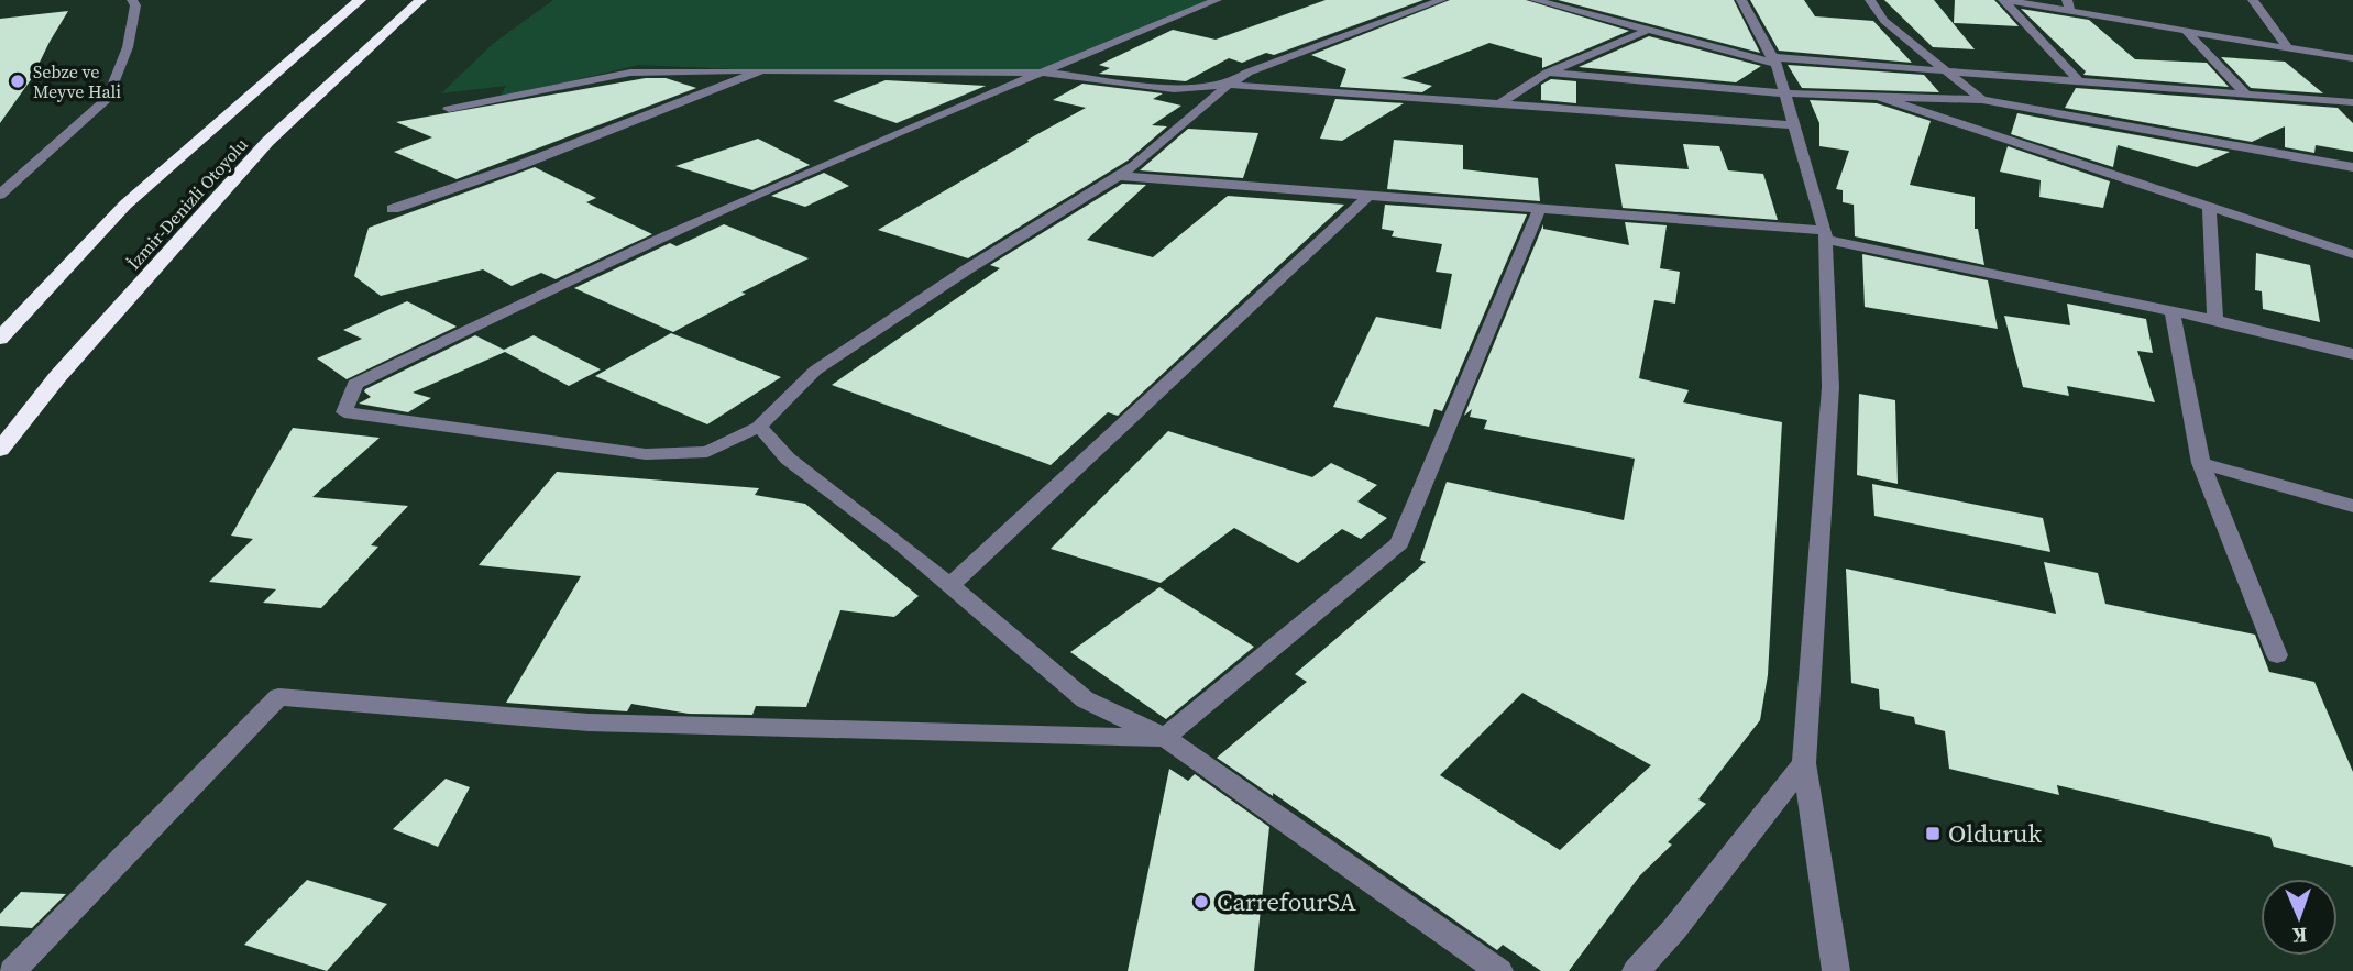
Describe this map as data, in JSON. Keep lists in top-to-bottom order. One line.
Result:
{"streets":{"highway":["İzmir-Denizli Otoyolu"]},"places":{"other":["Sebze ve Meyve Hali","CarrefourSA"],"transit":["Olduruk"]},"north":"bottom"}
